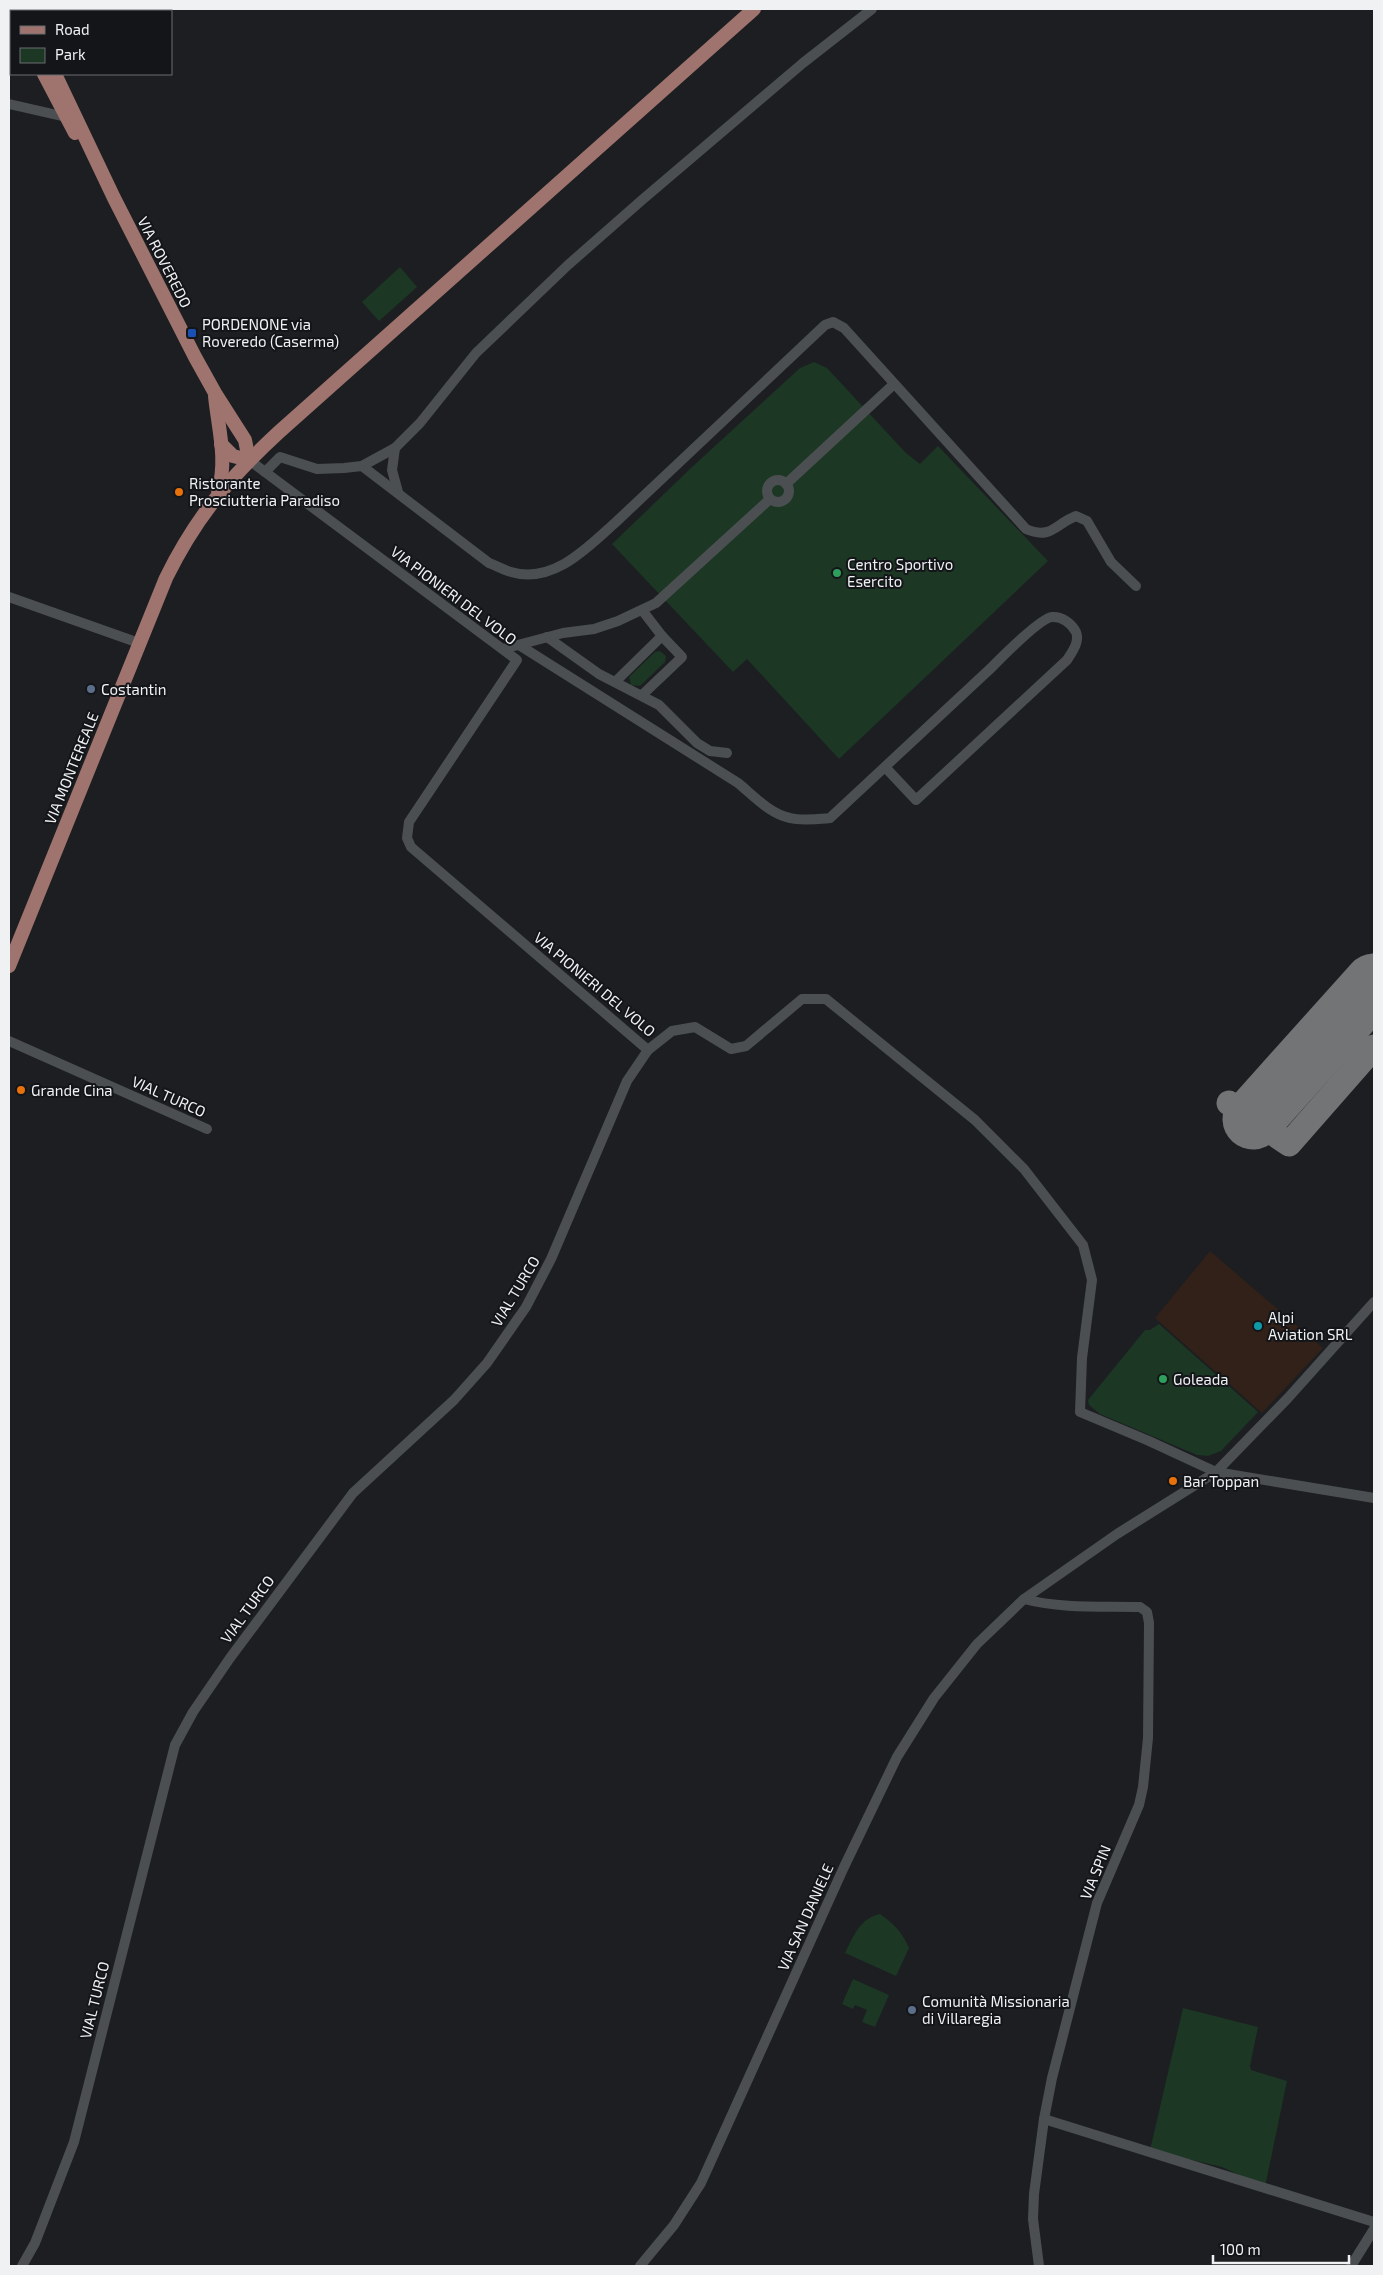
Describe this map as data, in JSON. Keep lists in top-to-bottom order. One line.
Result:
{"streets":{"main road":["VIA ROVEREDO","VIA MONTEREALE"],"street":["VIA PIONIERI DEL VOLO","VIAL TURCO","VIA SPIN","VIA SAN DANIELE"]},"crossings":[["VIA ROVEREDO","VIA PIONIERI DEL VOLO"],["VIA ROVEREDO","VIA MONTEREALE"],["VIA PIONIERI DEL VOLO","VIA MONTEREALE"],["VIA PIONIERI DEL VOLO","VIAL TURCO"],["VIA PIONIERI DEL VOLO","VIA SAN DANIELE"],["VIA SPIN","VIA SAN DANIELE"]],"places":{"transit":["PORDENONE via Roveredo (Caserma)"],"other":["Ristorante Prosciutteria Paradiso","Centro Sportivo Esercito","Costantin","Grande Cina","Alpi Aviation SRL","Goleada","Bar Toppan","Comunità Missionaria di Villaregia"]},"legend":["Road","Park"],"scale_bar":"100 m"}
